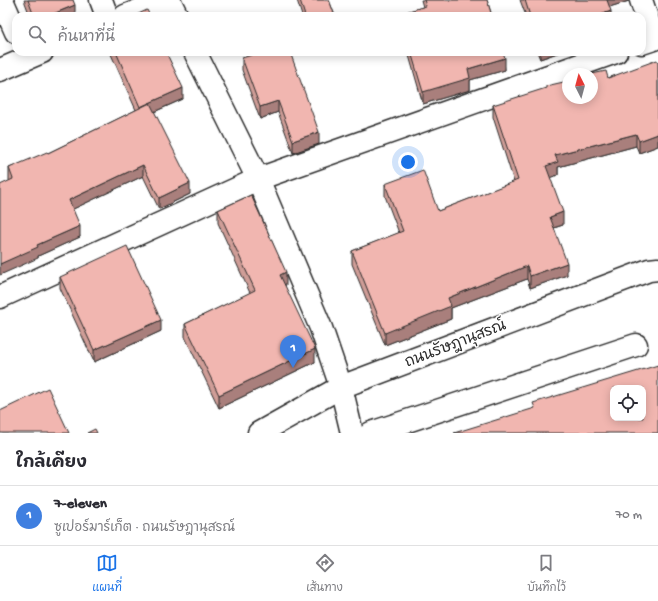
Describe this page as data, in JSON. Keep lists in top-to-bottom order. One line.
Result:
{"streets":{"street":["ถนนรัษฎานุสรณ์"]},"north":"top","page":{"search":"ค้นหาที่นี่","pins":"1","heading":"ใกล้เคียง","list":[{"mark":"1","name":"7-eleven","note":"ซูเปอร์มาร์เก็ต · ถนนรัษฎานุสรณ์","value":"70 m"}],"nav":["แผนที่","เส้นทาง","บันทึกไว้"]}}
